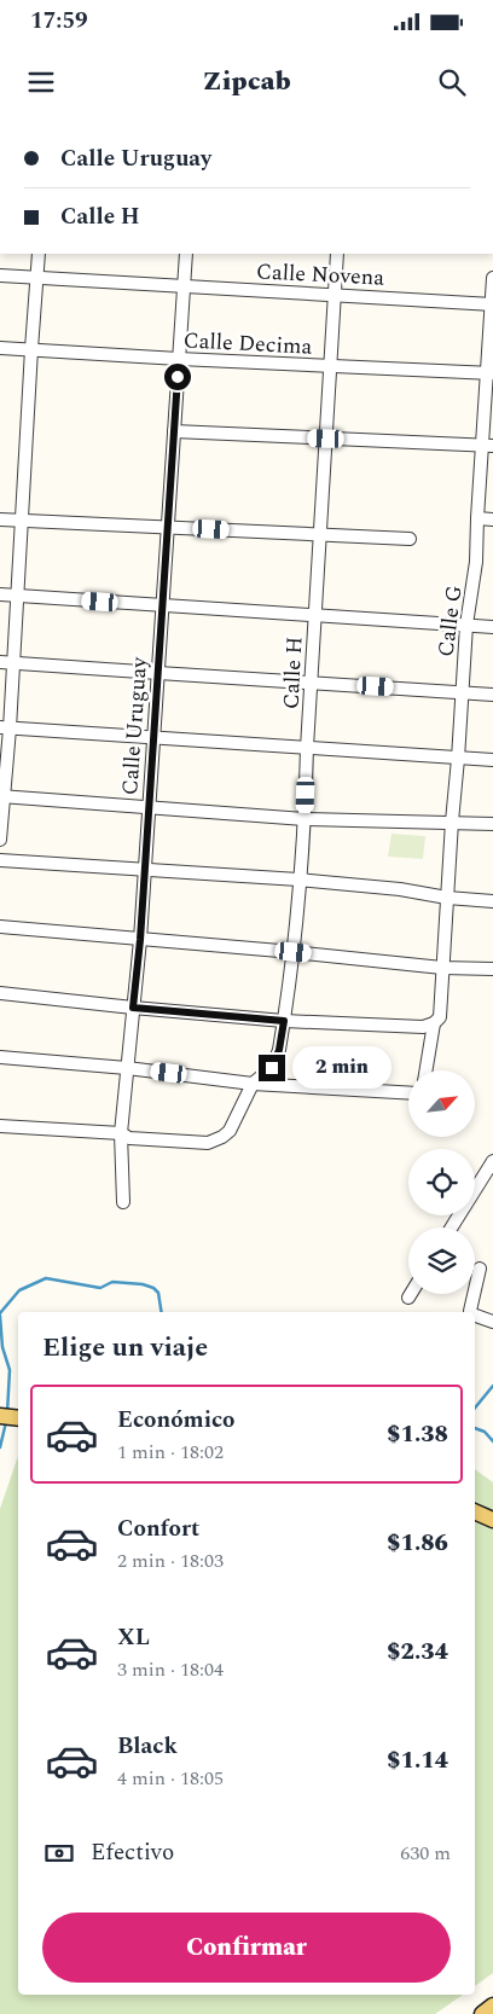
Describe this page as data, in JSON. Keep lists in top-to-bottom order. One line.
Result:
{"streets":{"street":["Calle Novena","Calle Decima","Calle G","Calle H","Calle Uruguay"]},"crossings":[["Calle Novena","Calle G"],["Calle Novena","Calle H"],["Calle Novena","Calle Uruguay"],["Calle Decima","Calle G"],["Calle Decima","Calle H"],["Calle Decima","Calle Uruguay"],["Calle H","Calle Uruguay"]],"north":"top right","page":{"status":"17:59","header":"Zipcab","banner":["Calle Uruguay","Calle H"],"bubble":"2 min","heading":"Elige un viaje","list":[{"name":"Económico","note":"1 min · 18:02","value":"$1.38"},{"name":"Confort","note":"2 min · 18:03","value":"$1.86"},{"name":"XL","note":"3 min · 18:04","value":"$2.34"},{"name":"Black","note":"4 min · 18:05","value":"$1.14"}],"pay":["Efectivo","630 m"],"buttons":"Confirmar"}}
